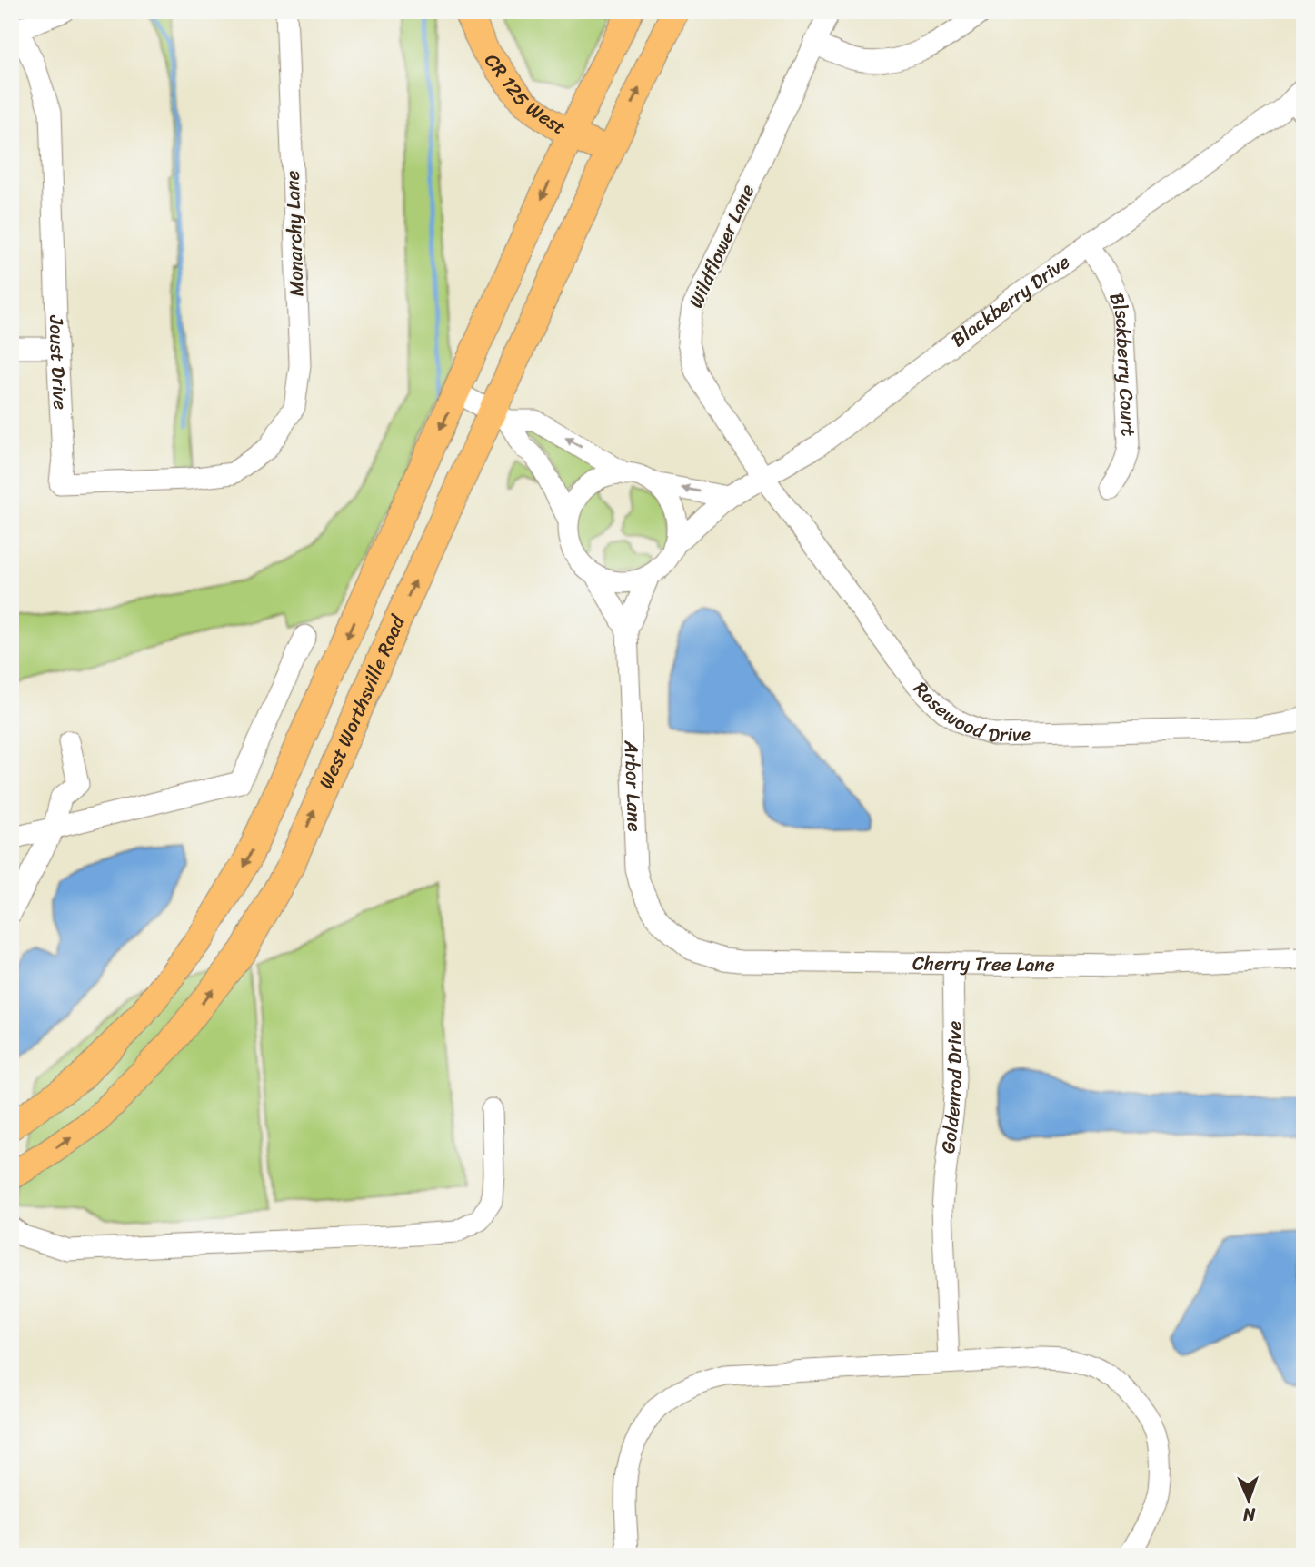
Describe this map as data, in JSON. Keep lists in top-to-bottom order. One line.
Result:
{"streets":{"main road":["CR 125 West","West Worthsville Road"],"street":["Monarchy Lane","Wildflower Lane","Blackberry Drive","Joust Drive","Blsckberry Court","Rosewood Drive","Arbor Lane","Cherry Tree Lane","Goldenrod Drive"]},"crossings":[["CR 125 West","West Worthsville Road"],["Monarchy Lane","Joust Drive"],["Wildflower Lane","Blackberry Drive"],["Wildflower Lane","Rosewood Drive"],["Blackberry Drive","Blsckberry Court"],["Blackberry Drive","Rosewood Drive"],["Blackberry Drive","Arbor Lane"],["Arbor Lane","Cherry Tree Lane"],["Cherry Tree Lane","Goldenrod Drive"]],"north":"bottom"}
